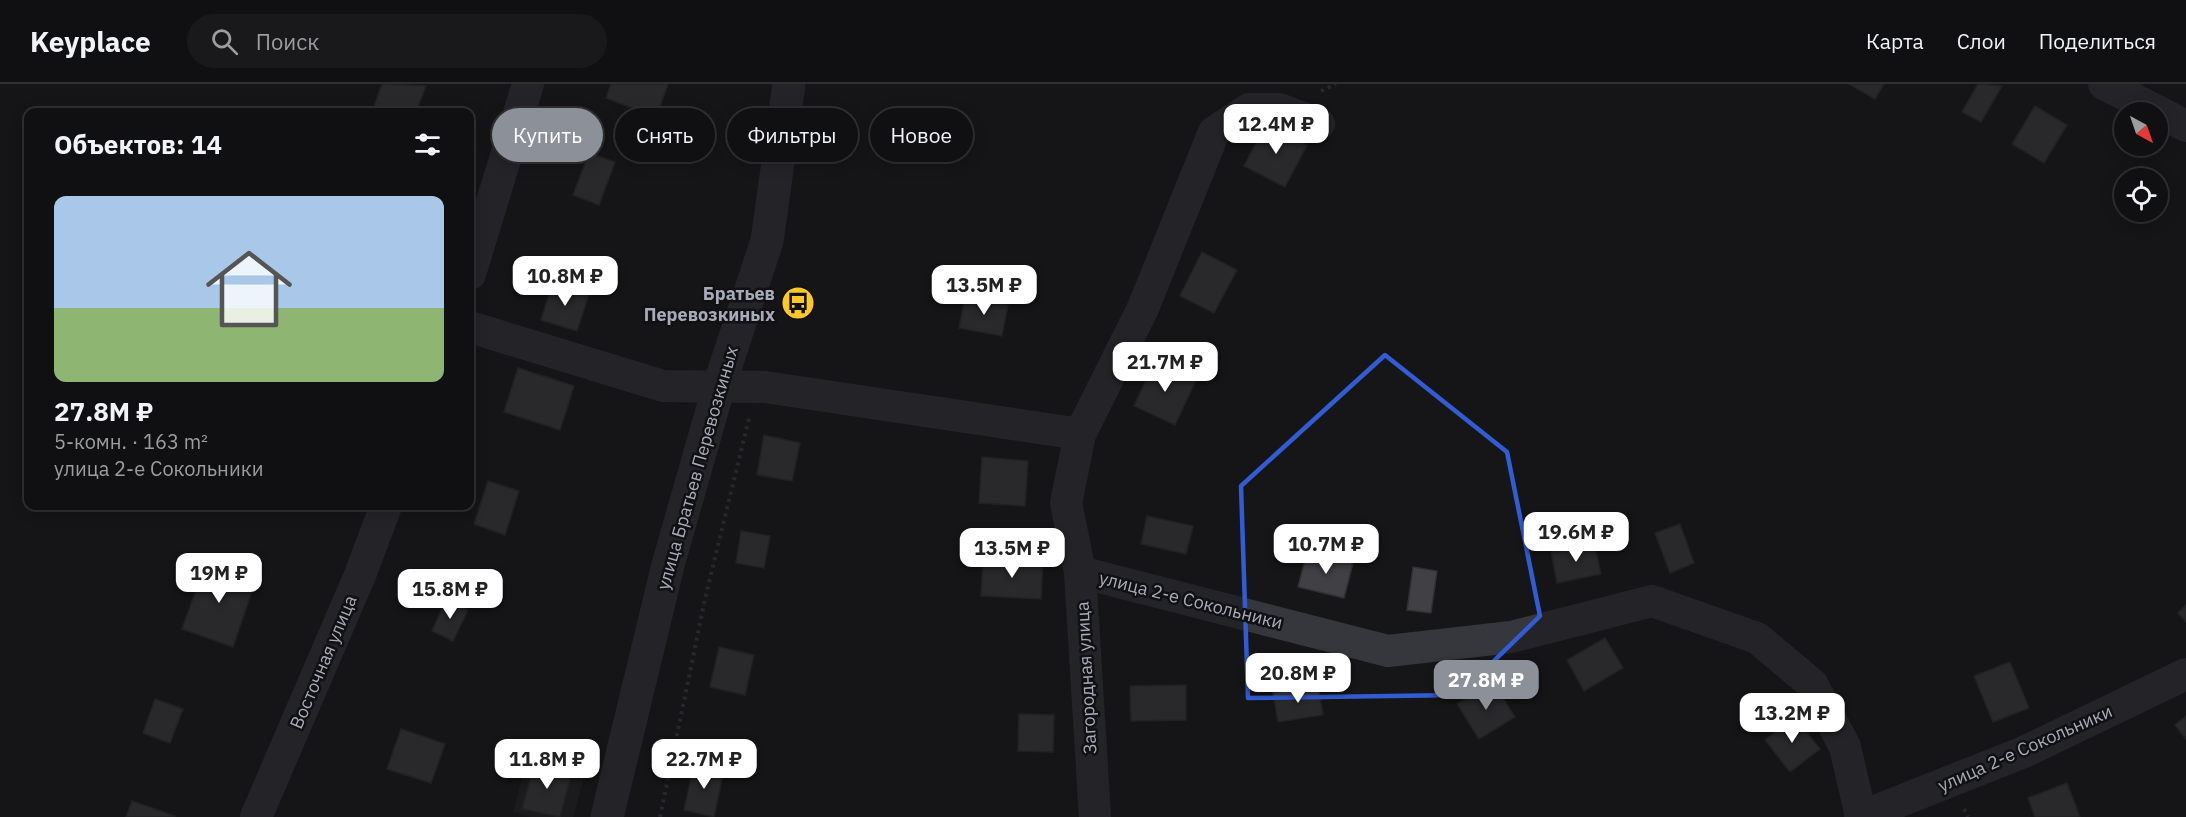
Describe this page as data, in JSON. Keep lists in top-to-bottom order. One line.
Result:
{"streets":{"street":["улица Братьев Перевозкиных","улица 2-е Сокольники","Восточная улица","Загородная улица"]},"crossings":[["улица 2-е Сокольники","Загородная улица"]],"places":{"bus stop":["Братьев Перевозкиных"]},"north":"bottom right","page":{"header":"Keyplace","search":"Поиск","nav":["Карта","Слои","Поделиться"],"price":["12.4M ₽","10.8M ₽","13.5M ₽","21.7M ₽","19.6M ₽","10.7M ₽","13.5M ₽","19M ₽","15.8M ₽","20.8M ₽","27.8M ₽","13.2M ₽","11.8M ₽","22.7M ₽"],"chip":["Купить","Снять","Фильтры","Новое"],"heading":"Объектов: 14","list":[{"name":"27.8M ₽","note":"5-комн. · 163 m² · улица 2-е Сокольники"}]}}
